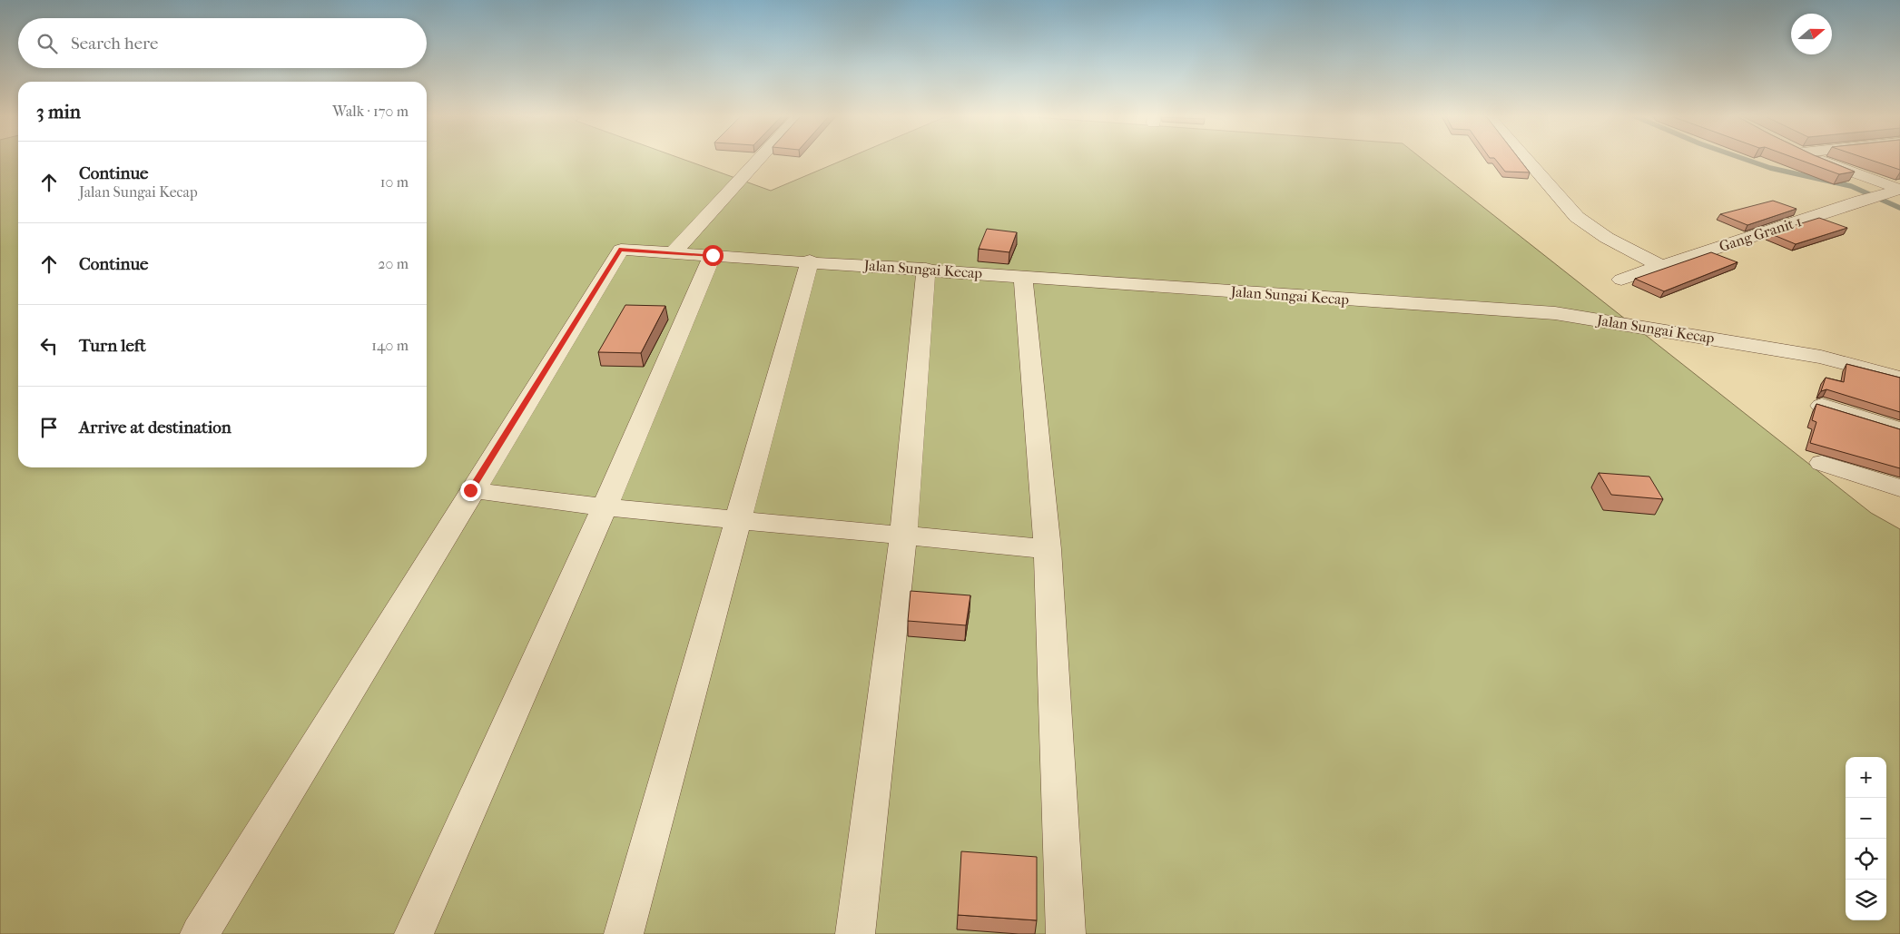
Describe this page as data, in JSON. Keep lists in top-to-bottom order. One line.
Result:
{"streets":{"street":["Gang Granit 1","Jalan Sungai Kecap"]},"north":"right","page":{"search":"Search here","heading":["3 min","Walk · 170 m"],"list":[["Continue","Jalan Sungai Kecap","10 m"],["Continue","20 m"],["Turn left","140 m"],"Arrive at destination"],"map_buttons":["+","−"]}}
